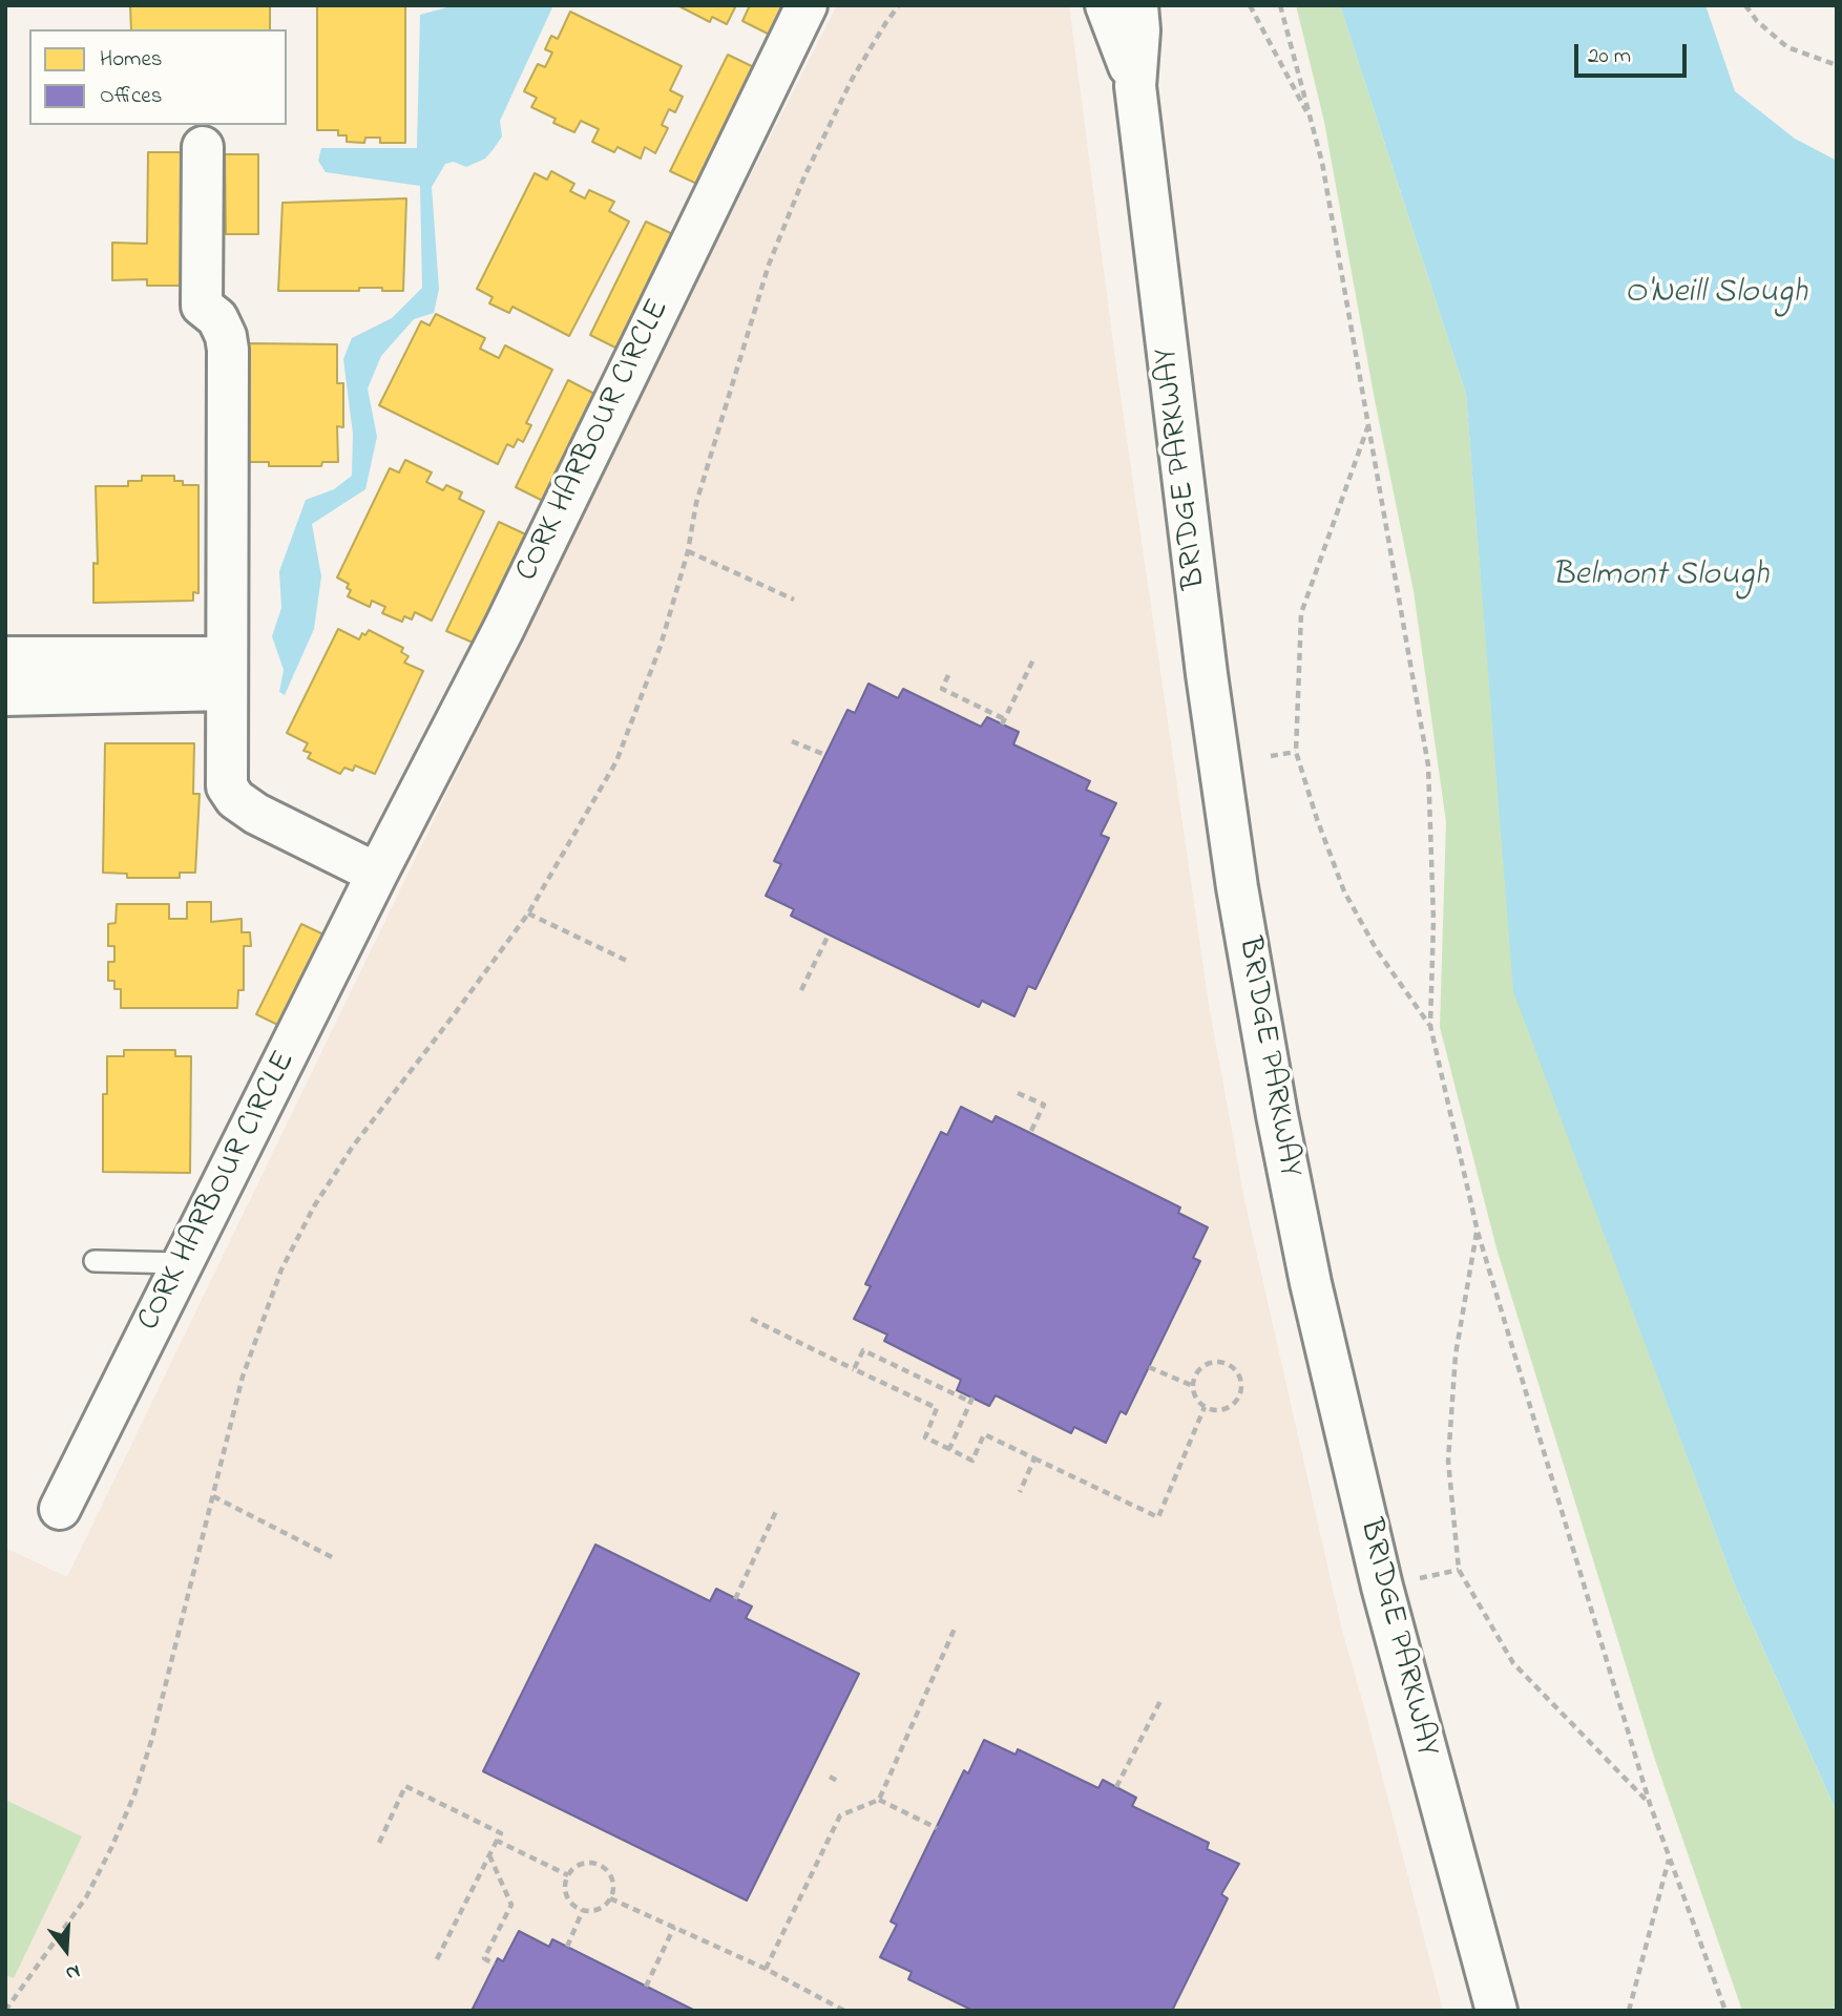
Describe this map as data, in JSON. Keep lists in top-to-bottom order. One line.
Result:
{"streets":{"street":["CORK HARBOUR CIRCLE","BRIDGE PARKWAY"]},"water":["O'Neill Slough","Belmont Slough"],"legend":["Homes","Offices"],"scale_bar":"20 m","north":"bottom"}
